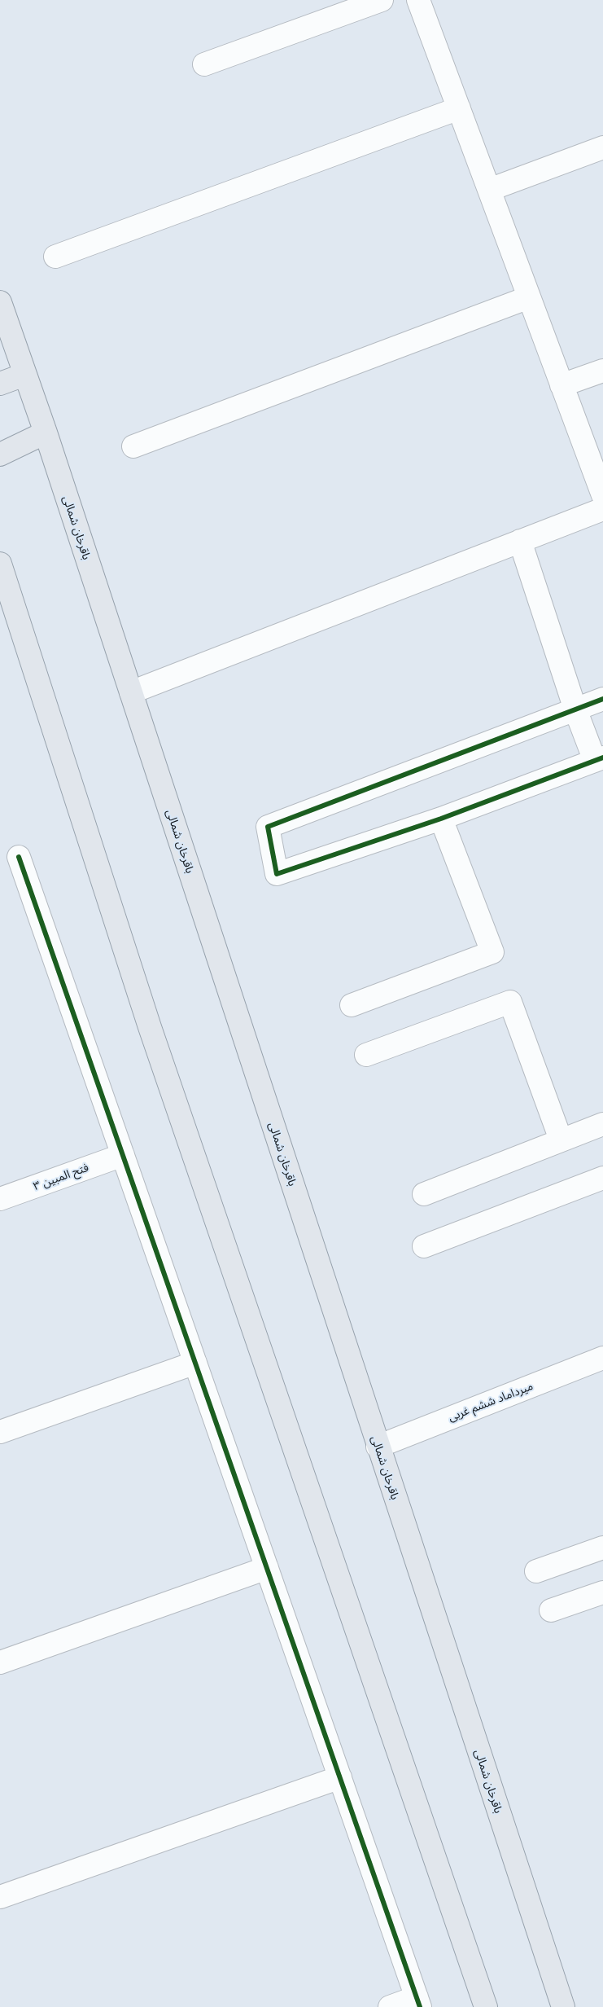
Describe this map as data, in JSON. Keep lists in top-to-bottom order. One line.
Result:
{"streets":{"main road":["باقرخان شمالی"],"street":["فتح المبین ۳","میرداماد ششم غربی"]},"crossings":[["باقرخان شمالی","میرداماد ششم غربی"]]}
